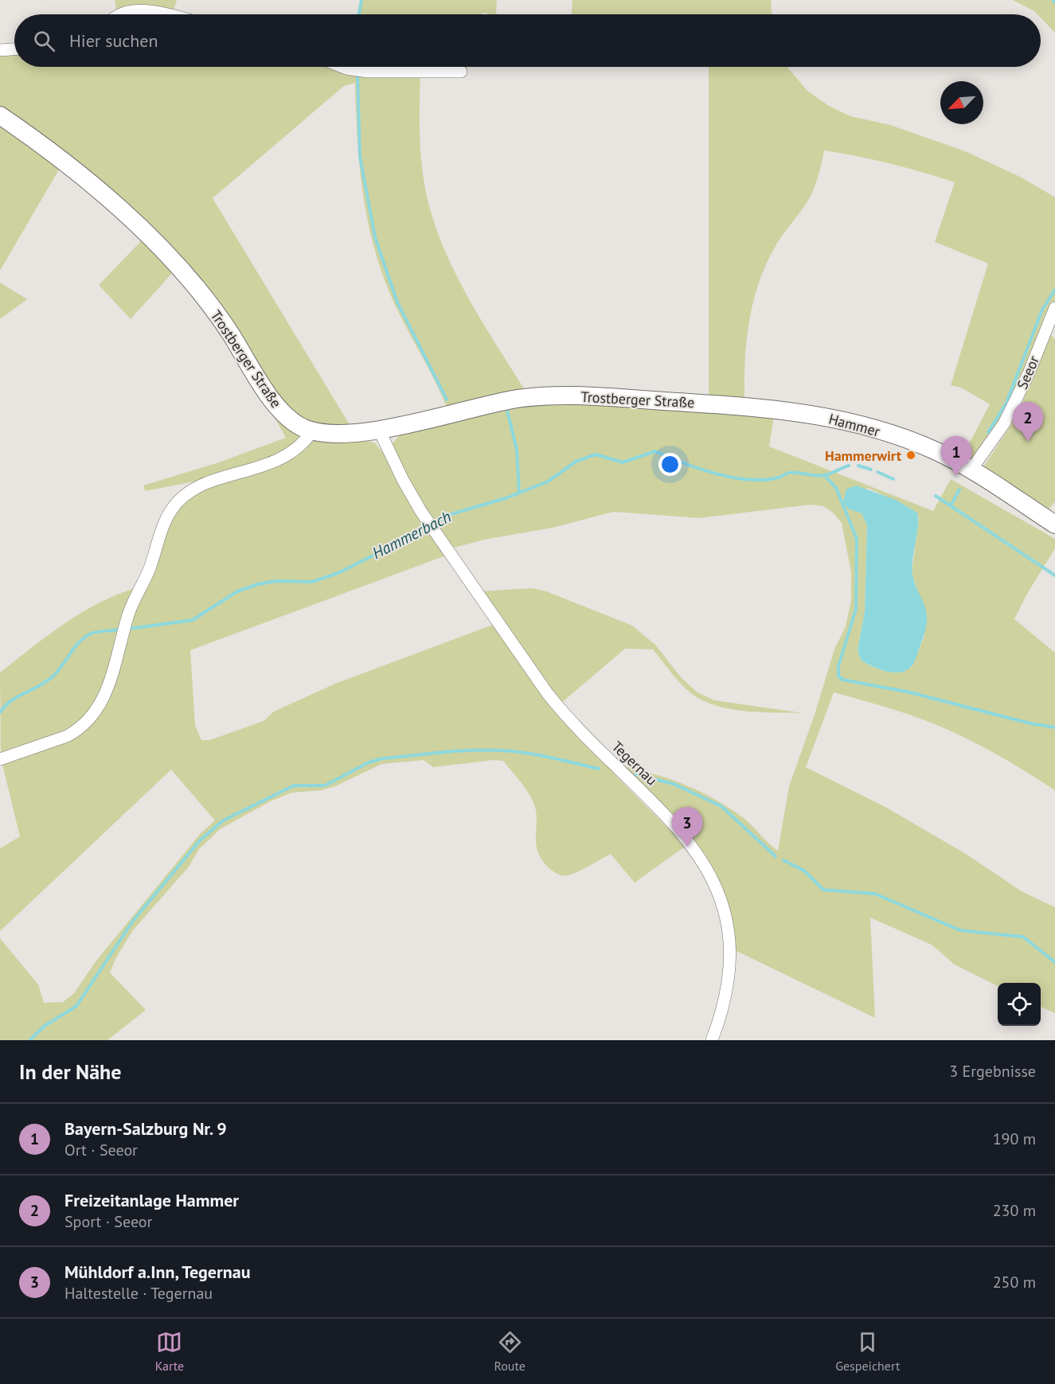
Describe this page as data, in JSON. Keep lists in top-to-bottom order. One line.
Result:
{"streets":{"main road":["Trostberger Straße","Hammer"],"street":["Seeor","Tegernau"]},"crossings":[["Trostberger Straße","Hammer"],["Trostberger Straße","Tegernau"],["Seeor","Hammer"]],"water":["Hammerbach"],"places":["Hammerwirt"],"north":"bottom left","page":{"search":"Hier suchen","pins":["2","1","3"],"heading":["In der Nähe","3 Ergebnisse"],"list":[{"mark":"1","name":"Bayern-Salzburg Nr. 9","note":"Ort · Seeor","value":"190 m"},{"mark":"2","name":"Freizeitanlage Hammer","note":"Sport · Seeor","value":"230 m"},{"mark":"3","name":"Mühldorf a.Inn, Tegernau","note":"Haltestelle · Tegernau","value":"250 m"}],"nav":["Karte","Route","Gespeichert"]}}
